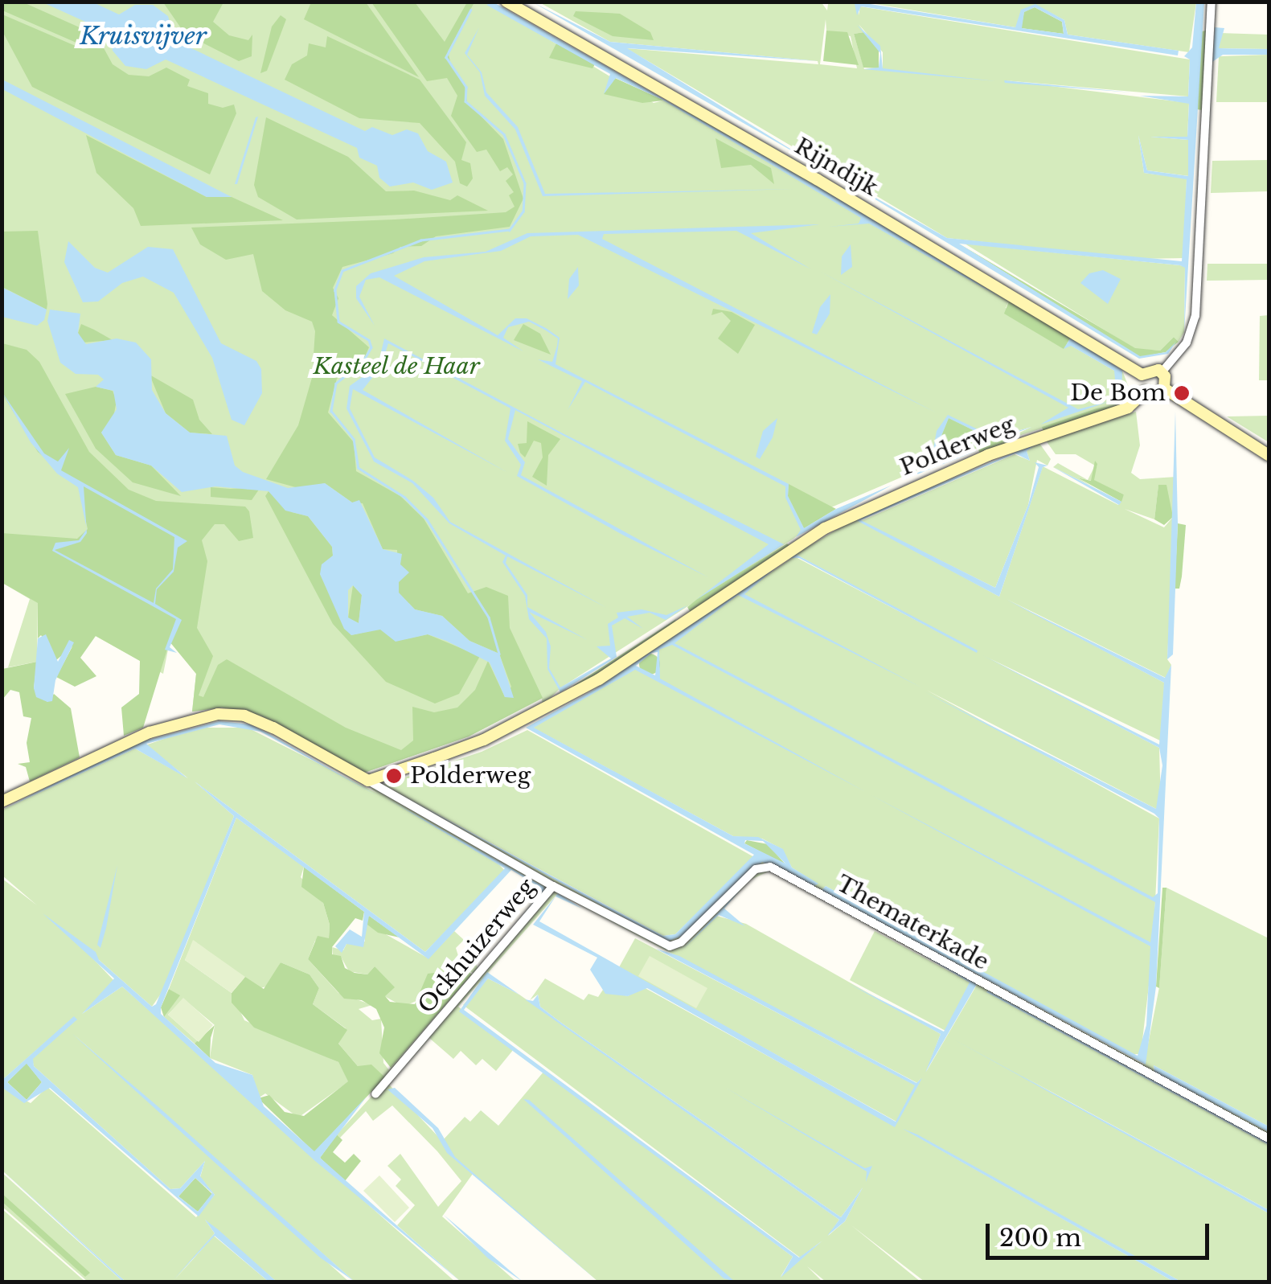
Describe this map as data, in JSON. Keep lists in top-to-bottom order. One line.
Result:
{"streets":{"street":["Rijndijk","Polderweg","Thematerkade","Ockhuizerweg"]},"crossings":[["Polderweg","Ockhuizerweg"],["Thematerkade","Ockhuizerweg"]],"water":["Kruisvijver"],"parks":["Kasteel de Haar"],"places":["De Bom","Polderweg"],"scale_bar":"200 m"}
